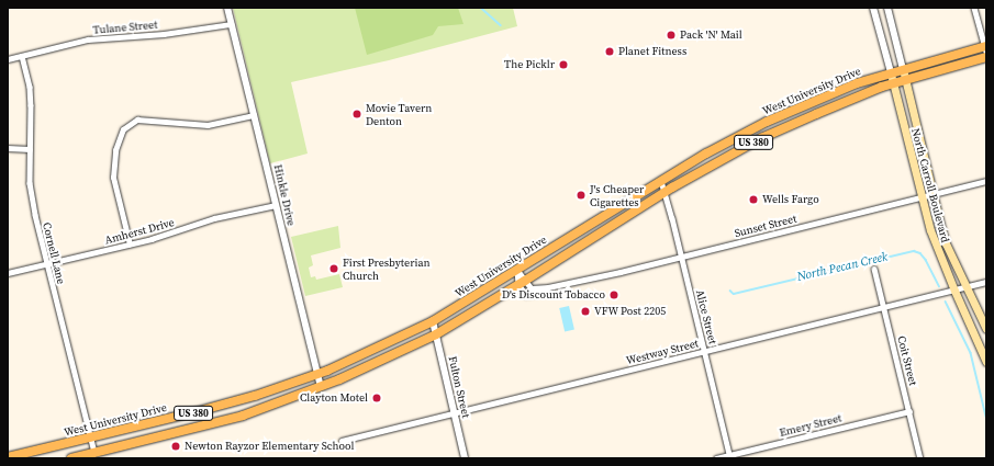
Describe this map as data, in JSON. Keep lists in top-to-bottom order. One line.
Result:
{"streets":{"main road":["West University Drive","US 380","North Carroll Boulevard"],"street":["Tulane Street","Hinkle Drive","Sunset Street","Amherst Drive","Cornell Lane","Alice Street","Westway Street","Coit Street","Fulton Street","Emery Street"]},"crossings":[["Tulane Street","Hinkle Drive"],["Tulane Street","Cornell Lane"],["West University Drive","North Carroll Boulevard"],["West University Drive","Hinkle Drive"],["West University Drive","Sunset Street"],["West University Drive","Cornell Lane"],["West University Drive","Alice Street"],["West University Drive","Fulton Street"],["North Carroll Boulevard","Sunset Street"],["North Carroll Boulevard","Westway Street"],["Hinkle Drive","Amherst Drive"],["Sunset Street","Alice Street"],["Amherst Drive","Cornell Lane"],["Alice Street","Westway Street"],["Alice Street","Emery Street"],["Westway Street","Coit Street"],["Westway Street","Fulton Street"],["Coit Street","Emery Street"]],"water":["North Pecan Creek"],"places":["Pack 'N' Mail","Planet Fitness","The Picklr","Movie Tavern Denton","J's Cheaper Cigarettes","Wells Fargo","First Presbyterian Church","D's Discount Tobacco","VFW Post 2205","Clayton Motel","Newton Rayzor Elementary School"]}
